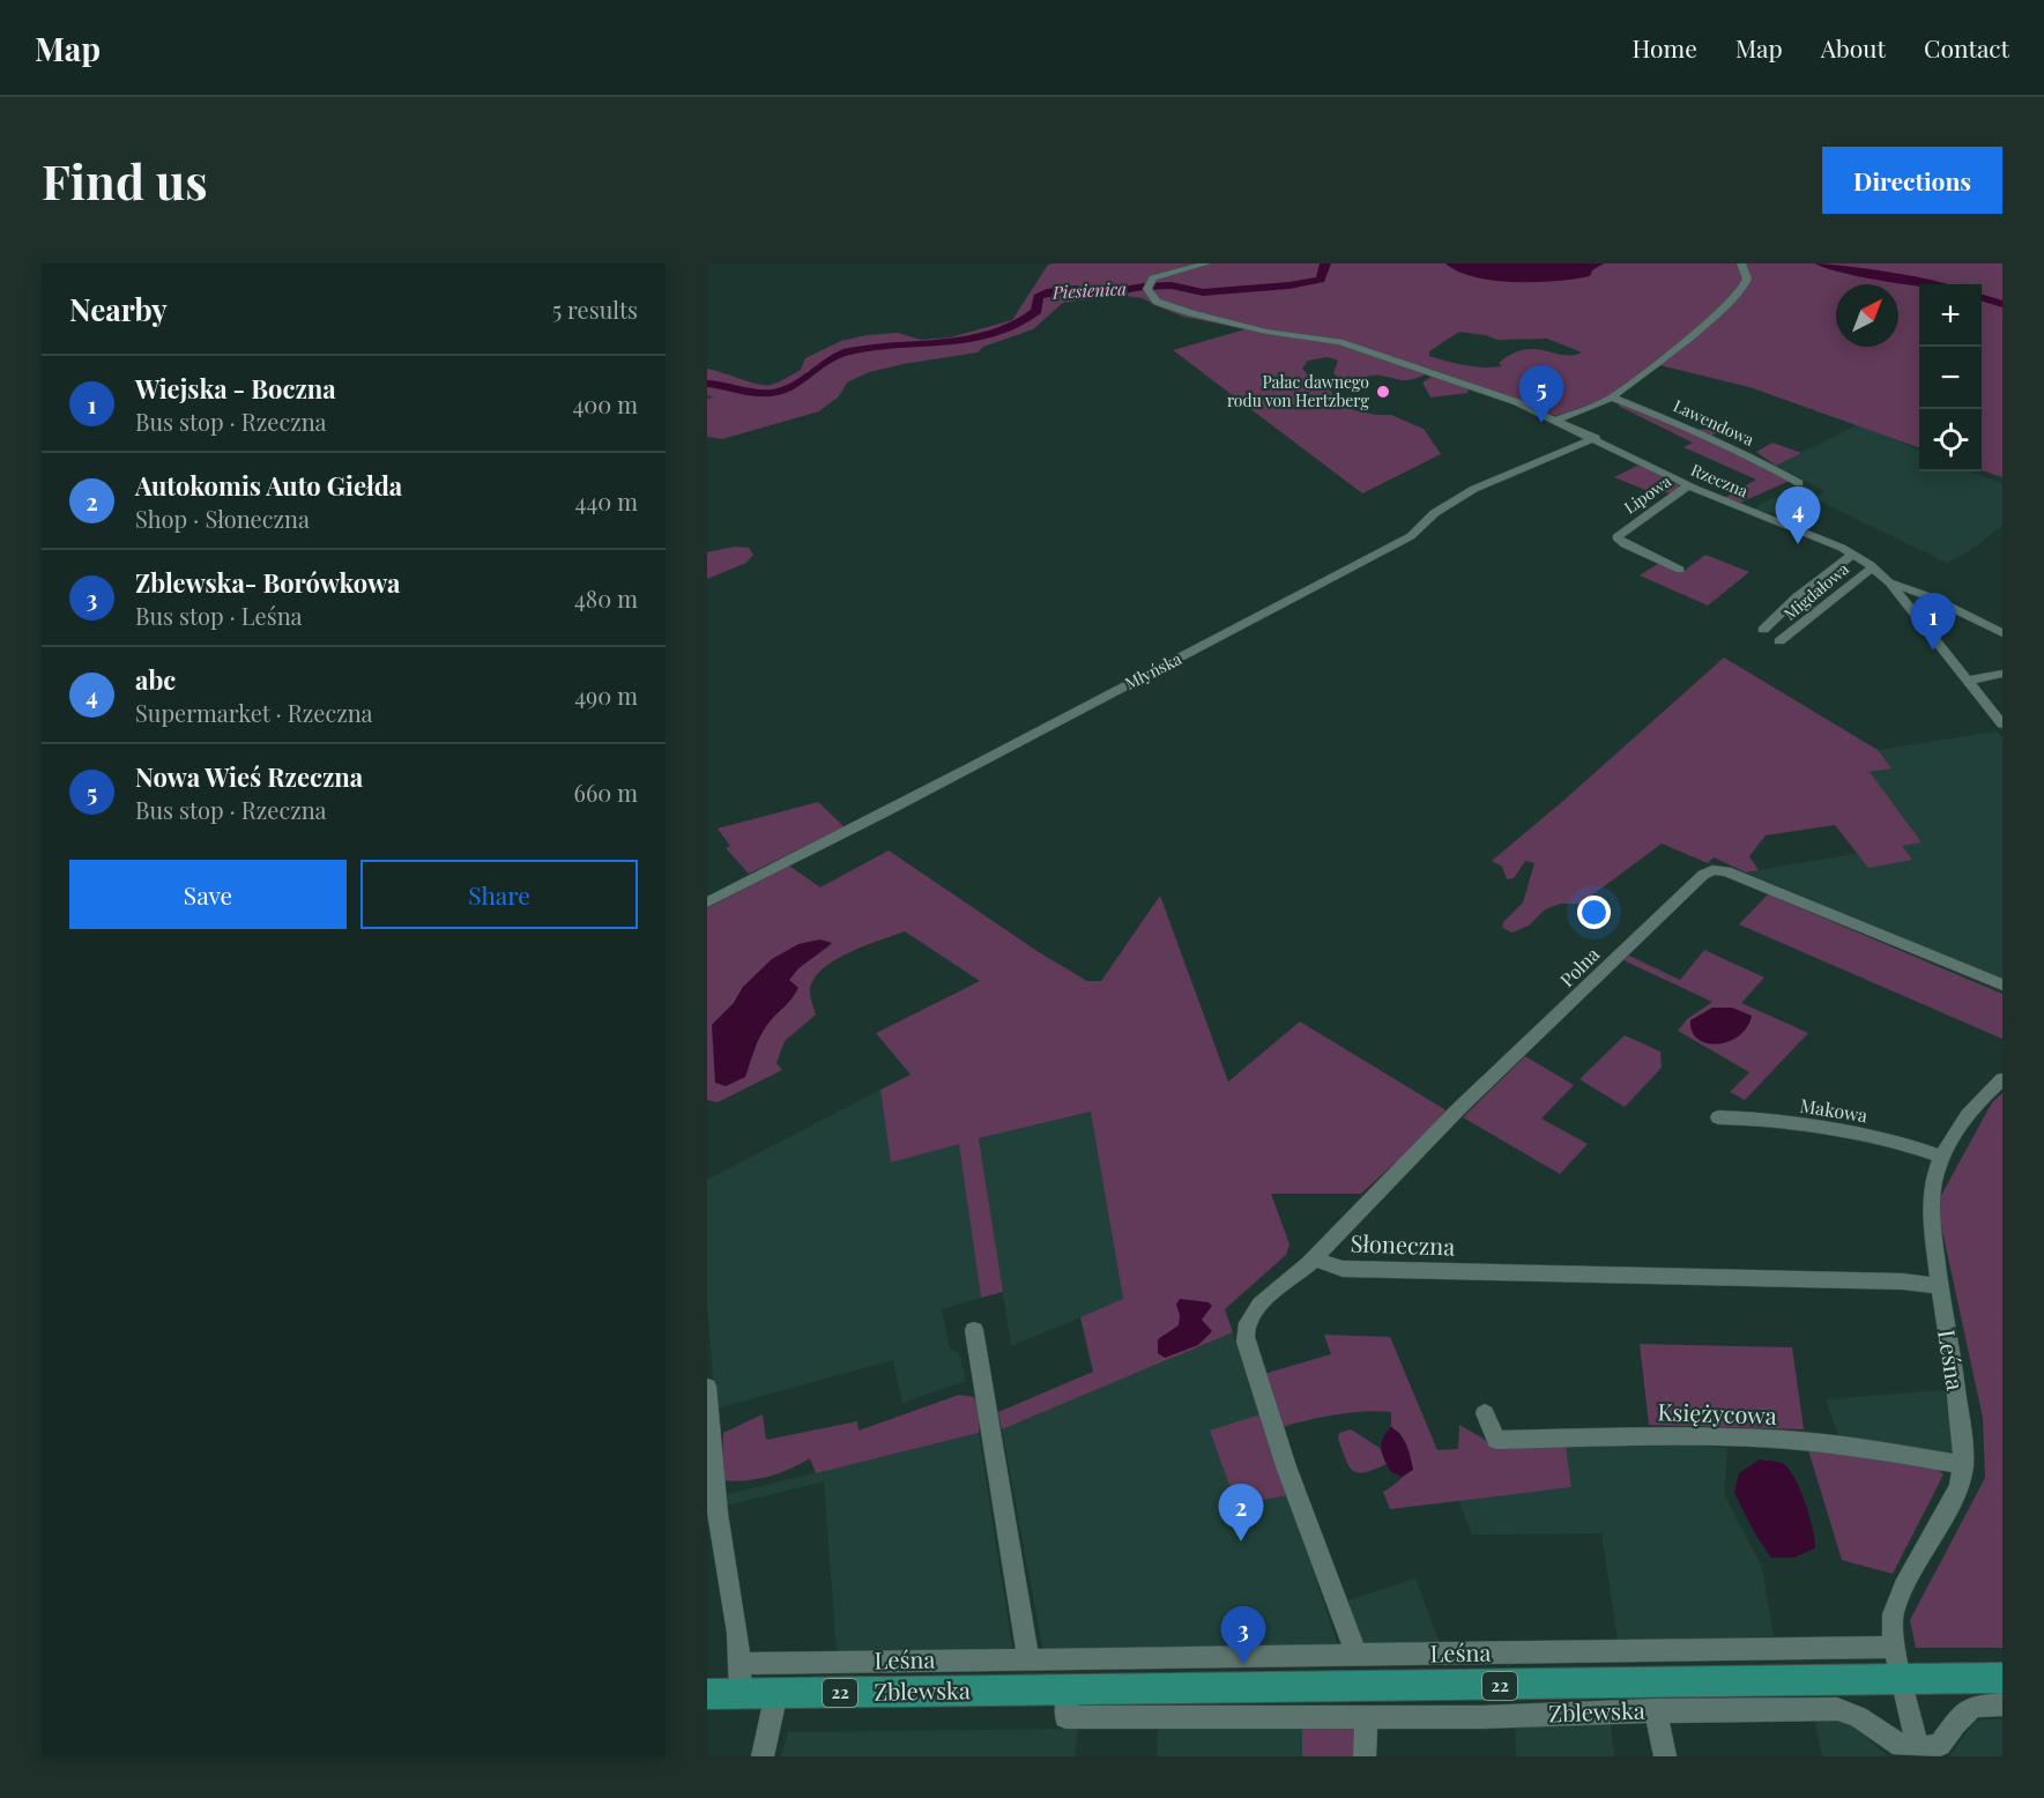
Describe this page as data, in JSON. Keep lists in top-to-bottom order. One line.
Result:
{"streets":{"main road":["22","Zblewska"],"street":["Lawendowa","Rzeczna","Lipowa","Migdałowa","Młyńska","Polna","Makowa","Słoneczna","Leśna","Księżycowa"]},"crossings":[["Rzeczna","Lipowa"],["Rzeczna","Migdałowa"],["Rzeczna","Młyńska"],["Polna","Słoneczna"],["Makowa","Leśna"],["Słoneczna","Leśna"],["Leśna","Księżycowa"],["Leśna","Zblewska"],["22","Zblewska"]],"water":["Piesienica"],"places":["Pałac dawnego rodu von Hertzberg"],"north":"top right","page":{"header":"Map","nav":["Home","Map","About","Contact"],"buttons":["Directions",["Save","Share"]],"title":"Find us","heading":["Nearby","5 results"],"map_buttons":["+","−"],"list":[{"mark":"1","name":"Wiejska - Boczna","note":"Bus stop · Rzeczna","value":"400 m"},{"mark":"2","name":"Autokomis Auto Giełda","note":"Shop · Słoneczna","value":"440 m"},{"mark":"3","name":"Zblewska- Borówkowa","note":"Bus stop · Leśna","value":"480 m"},{"mark":"4","name":"abc","note":"Supermarket · Rzeczna","value":"490 m"},{"mark":"5","name":"Nowa Wieś Rzeczna","note":"Bus stop · Rzeczna","value":"660 m"}],"pins":["5","4","1","2","3"]}}
